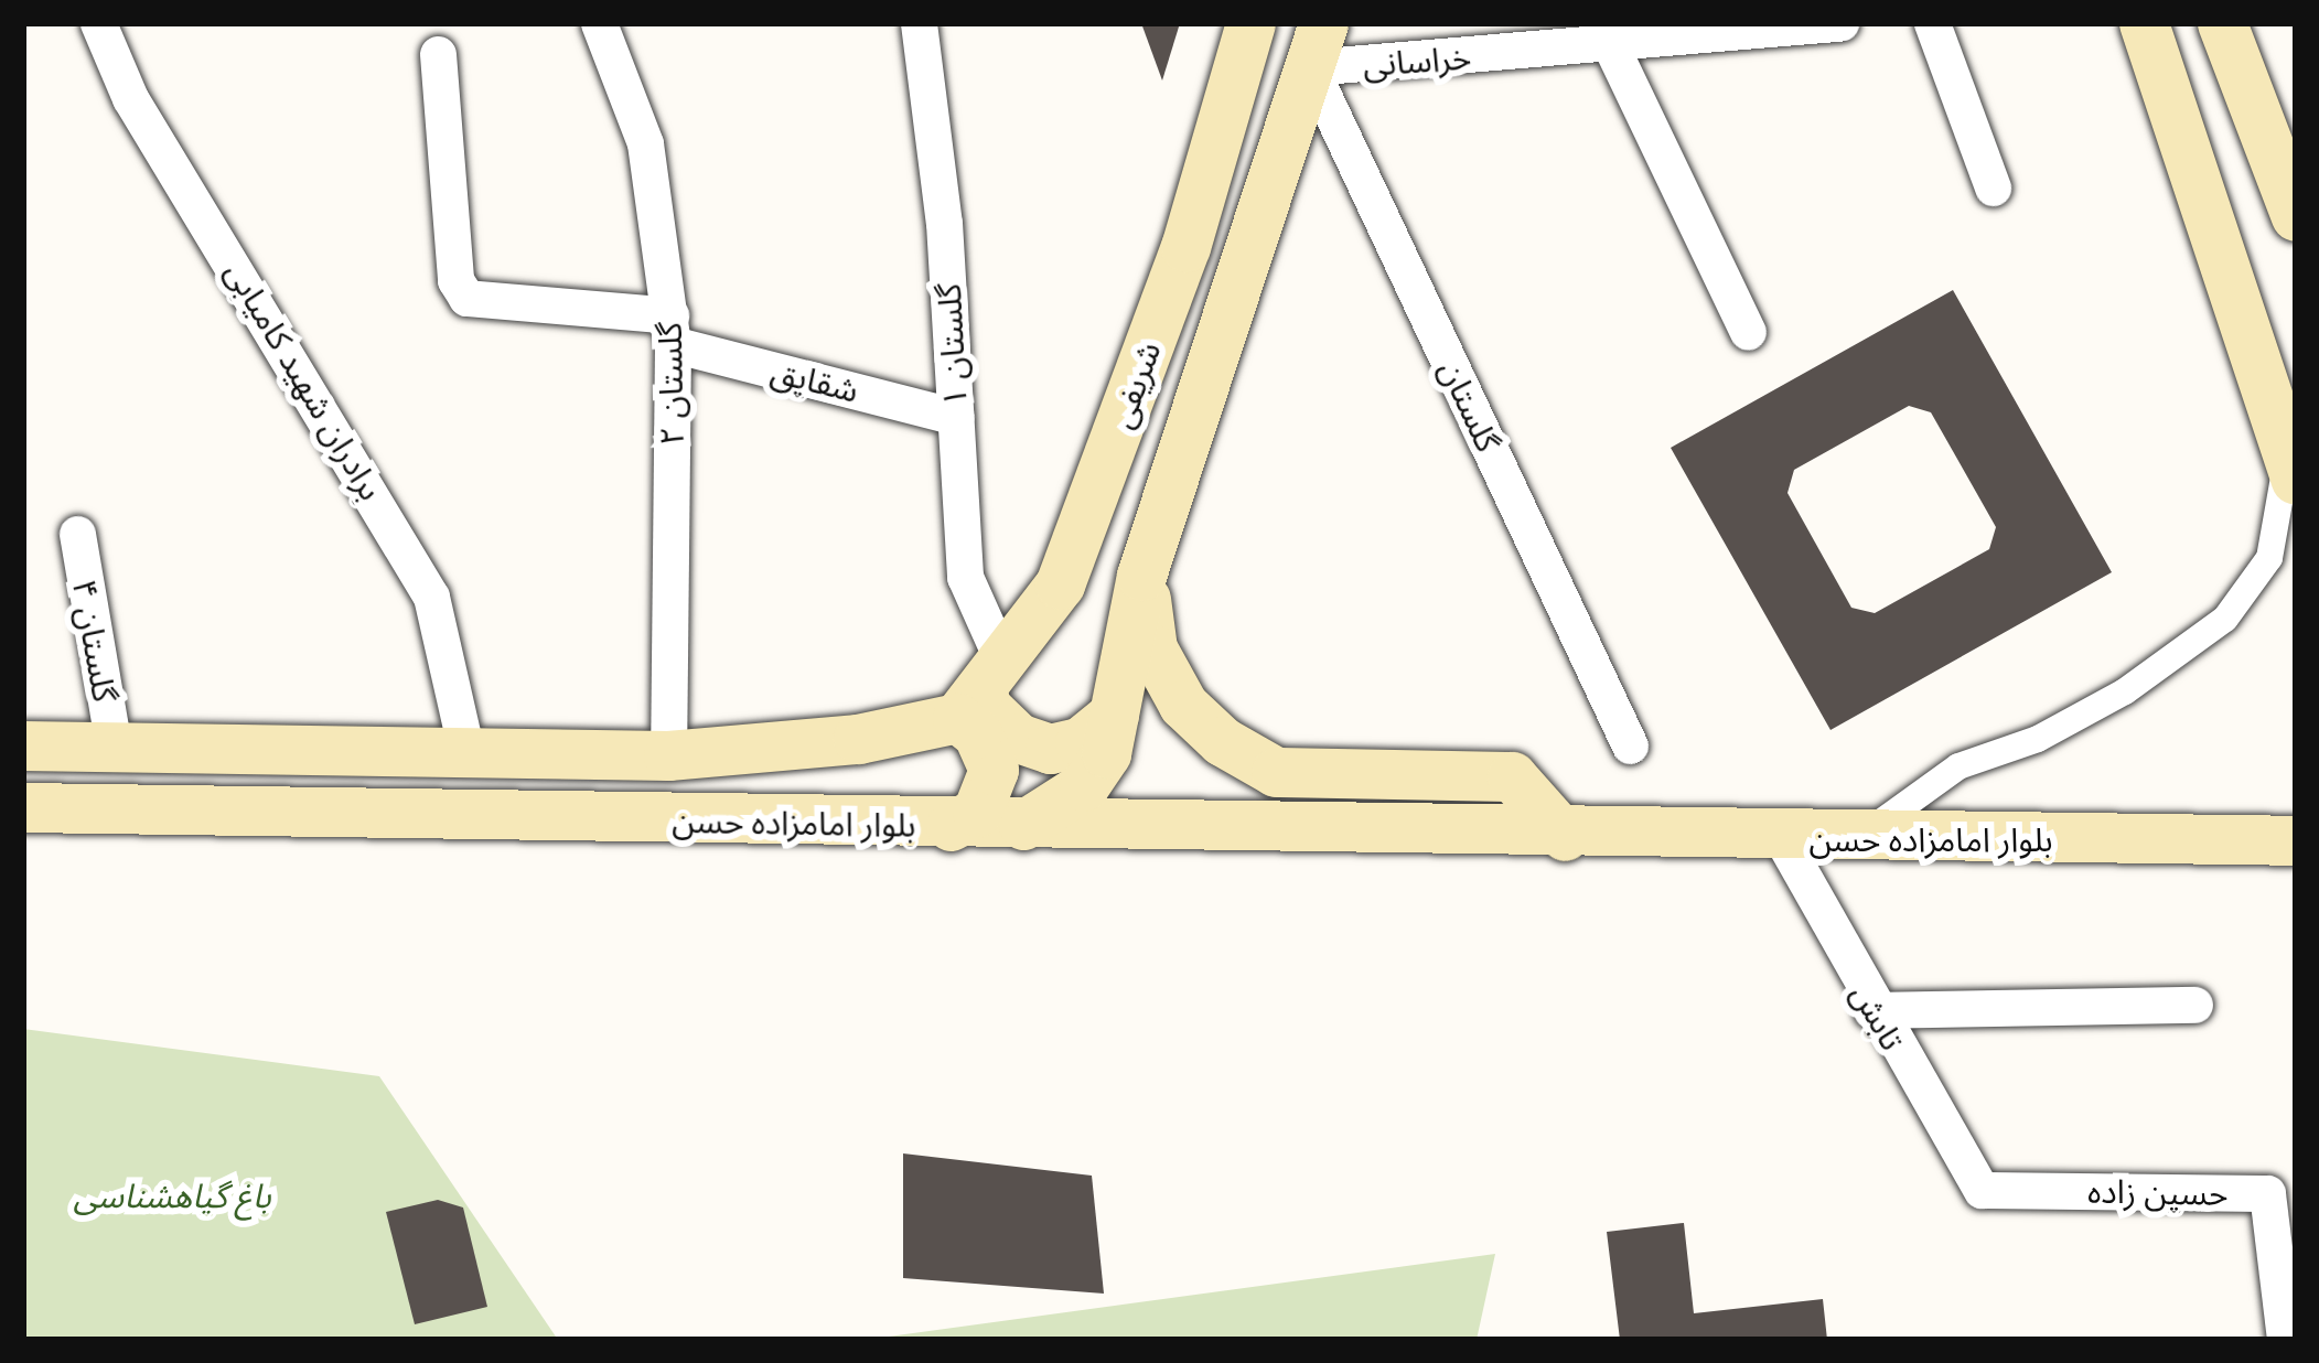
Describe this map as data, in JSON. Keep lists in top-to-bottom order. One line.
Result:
{"streets":{"main road":["شریفی","بلوار امامزاده حسن"],"street":["خراسانی","گلستان ۱","برادران شهید کامیابی","شقایق","گلستان ۲","گلستان","گلستان ۴","تابش","حسین زاده"]},"crossings":[["خراسانی","شریفی"],["خراسانی","گلستان"],["گلستان ۱","شقایق"],["گلستان ۱","شریفی"],["گلستان ۱","بلوار امامزاده حسن"],["برادران شهید کامیابی","بلوار امامزاده حسن"],["شقایق","گلستان ۲"],["گلستان ۲","بلوار امامزاده حسن"],["شریفی","گلستان"],["شریفی","بلوار امامزاده حسن"],["گلستان ۴","بلوار امامزاده حسن"],["بلوار امامزاده حسن","تابش"],["تابش","حسین زاده"]],"parks":["باغ گیاهشناسی"]}
